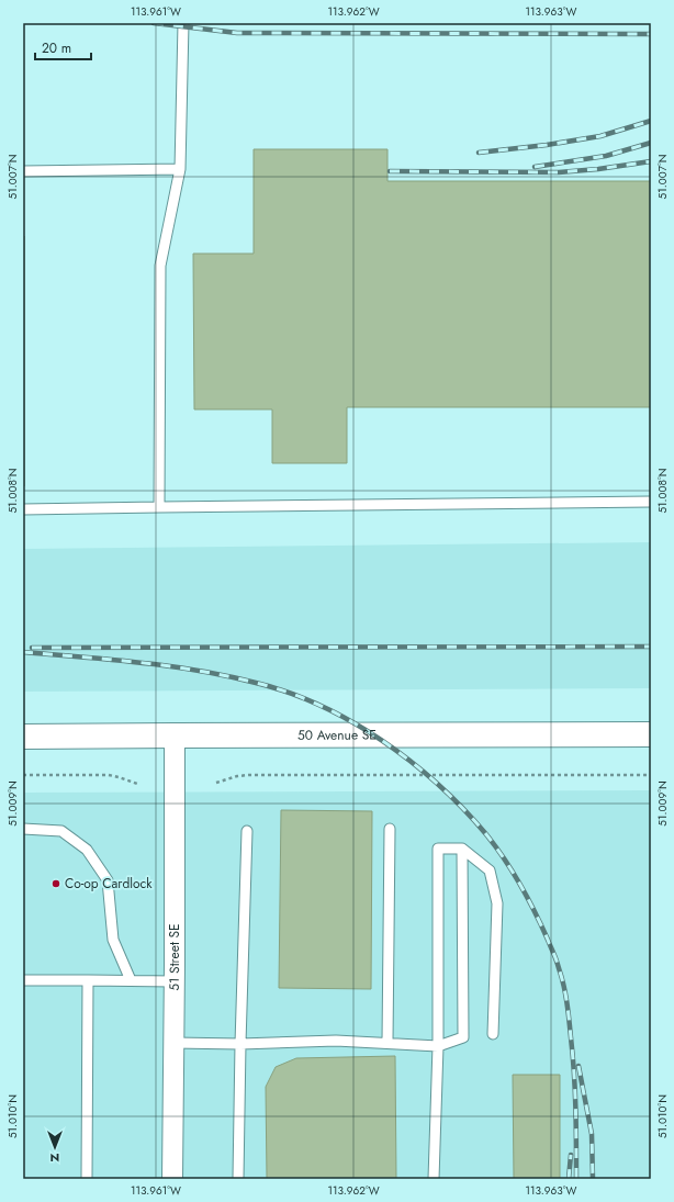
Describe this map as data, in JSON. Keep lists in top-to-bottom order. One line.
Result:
{"streets":{"street":["50 Avenue SE","51 Street SE"]},"crossings":[["50 Avenue SE","51 Street SE"]],"places":["Co-op Cardlock"],"scale_bar":"20 m","north":"bottom","coordinates":["113.961°W","113.962°W","113.963°W","51.007°N","51.008°N","51.009°N","51.010°N"]}
